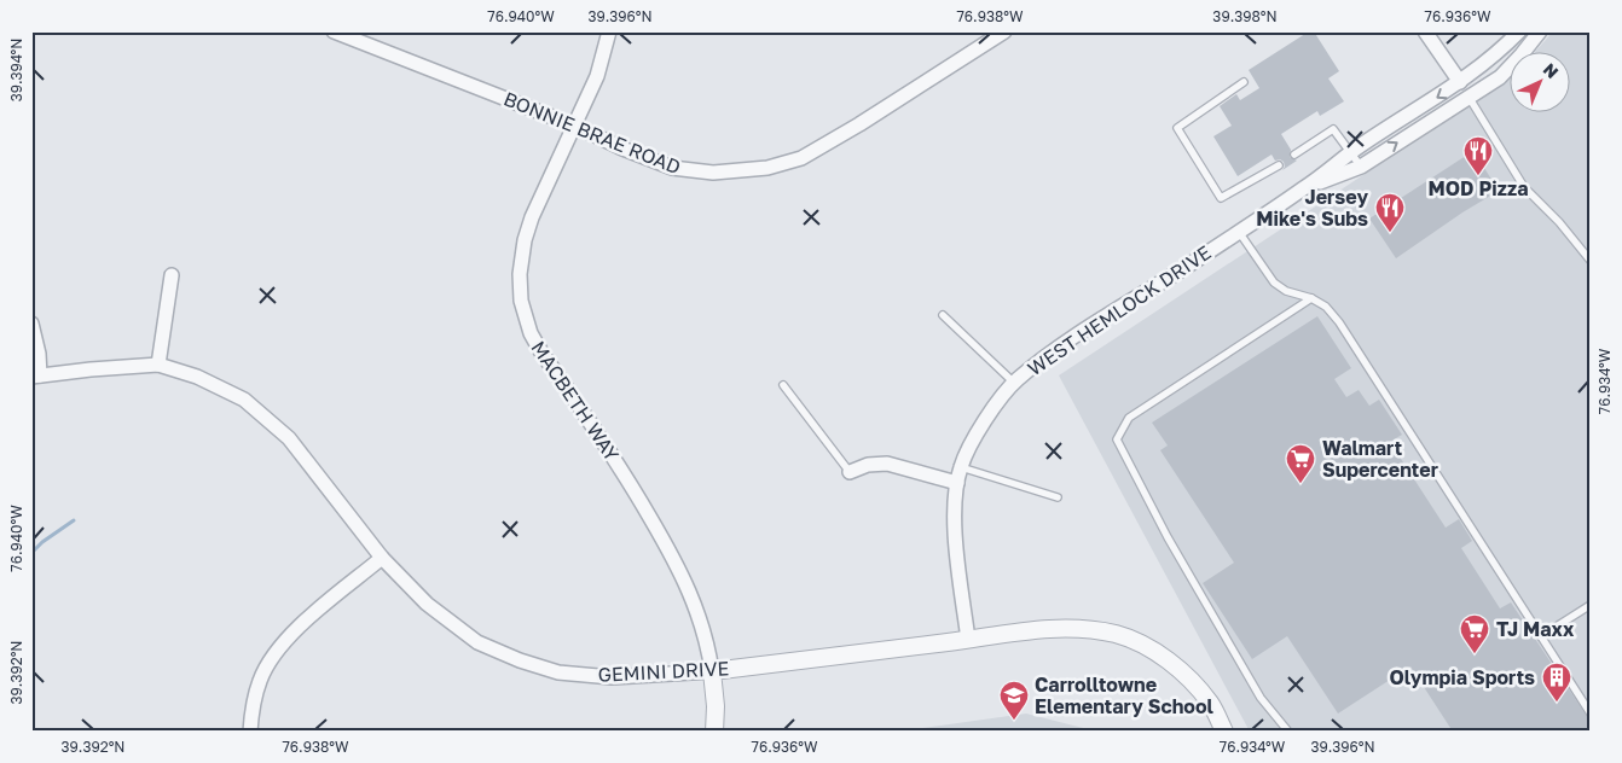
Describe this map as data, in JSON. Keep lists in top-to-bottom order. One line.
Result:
{"streets":{"street":["BONNIE BRAE ROAD","WEST HEMLOCK DRIVE","MACBETH WAY","GEMINI DRIVE"]},"crossings":[["BONNIE BRAE ROAD","MACBETH WAY"],["WEST HEMLOCK DRIVE","GEMINI DRIVE"],["MACBETH WAY","GEMINI DRIVE"]],"places":{"restaurant":["MOD Pizza","Jersey Mike's Subs"],"supermarket":["Walmart Supercenter","TJ Maxx"],"building":["Olympia Sports"],"school or university":["Carrolltowne Elementary School"]},"north":"top right","coordinates":["76.940°W","39.396°N","76.938°W","39.398°N","76.936°W","39.394°N","76.934°W","39.392°N"]}
